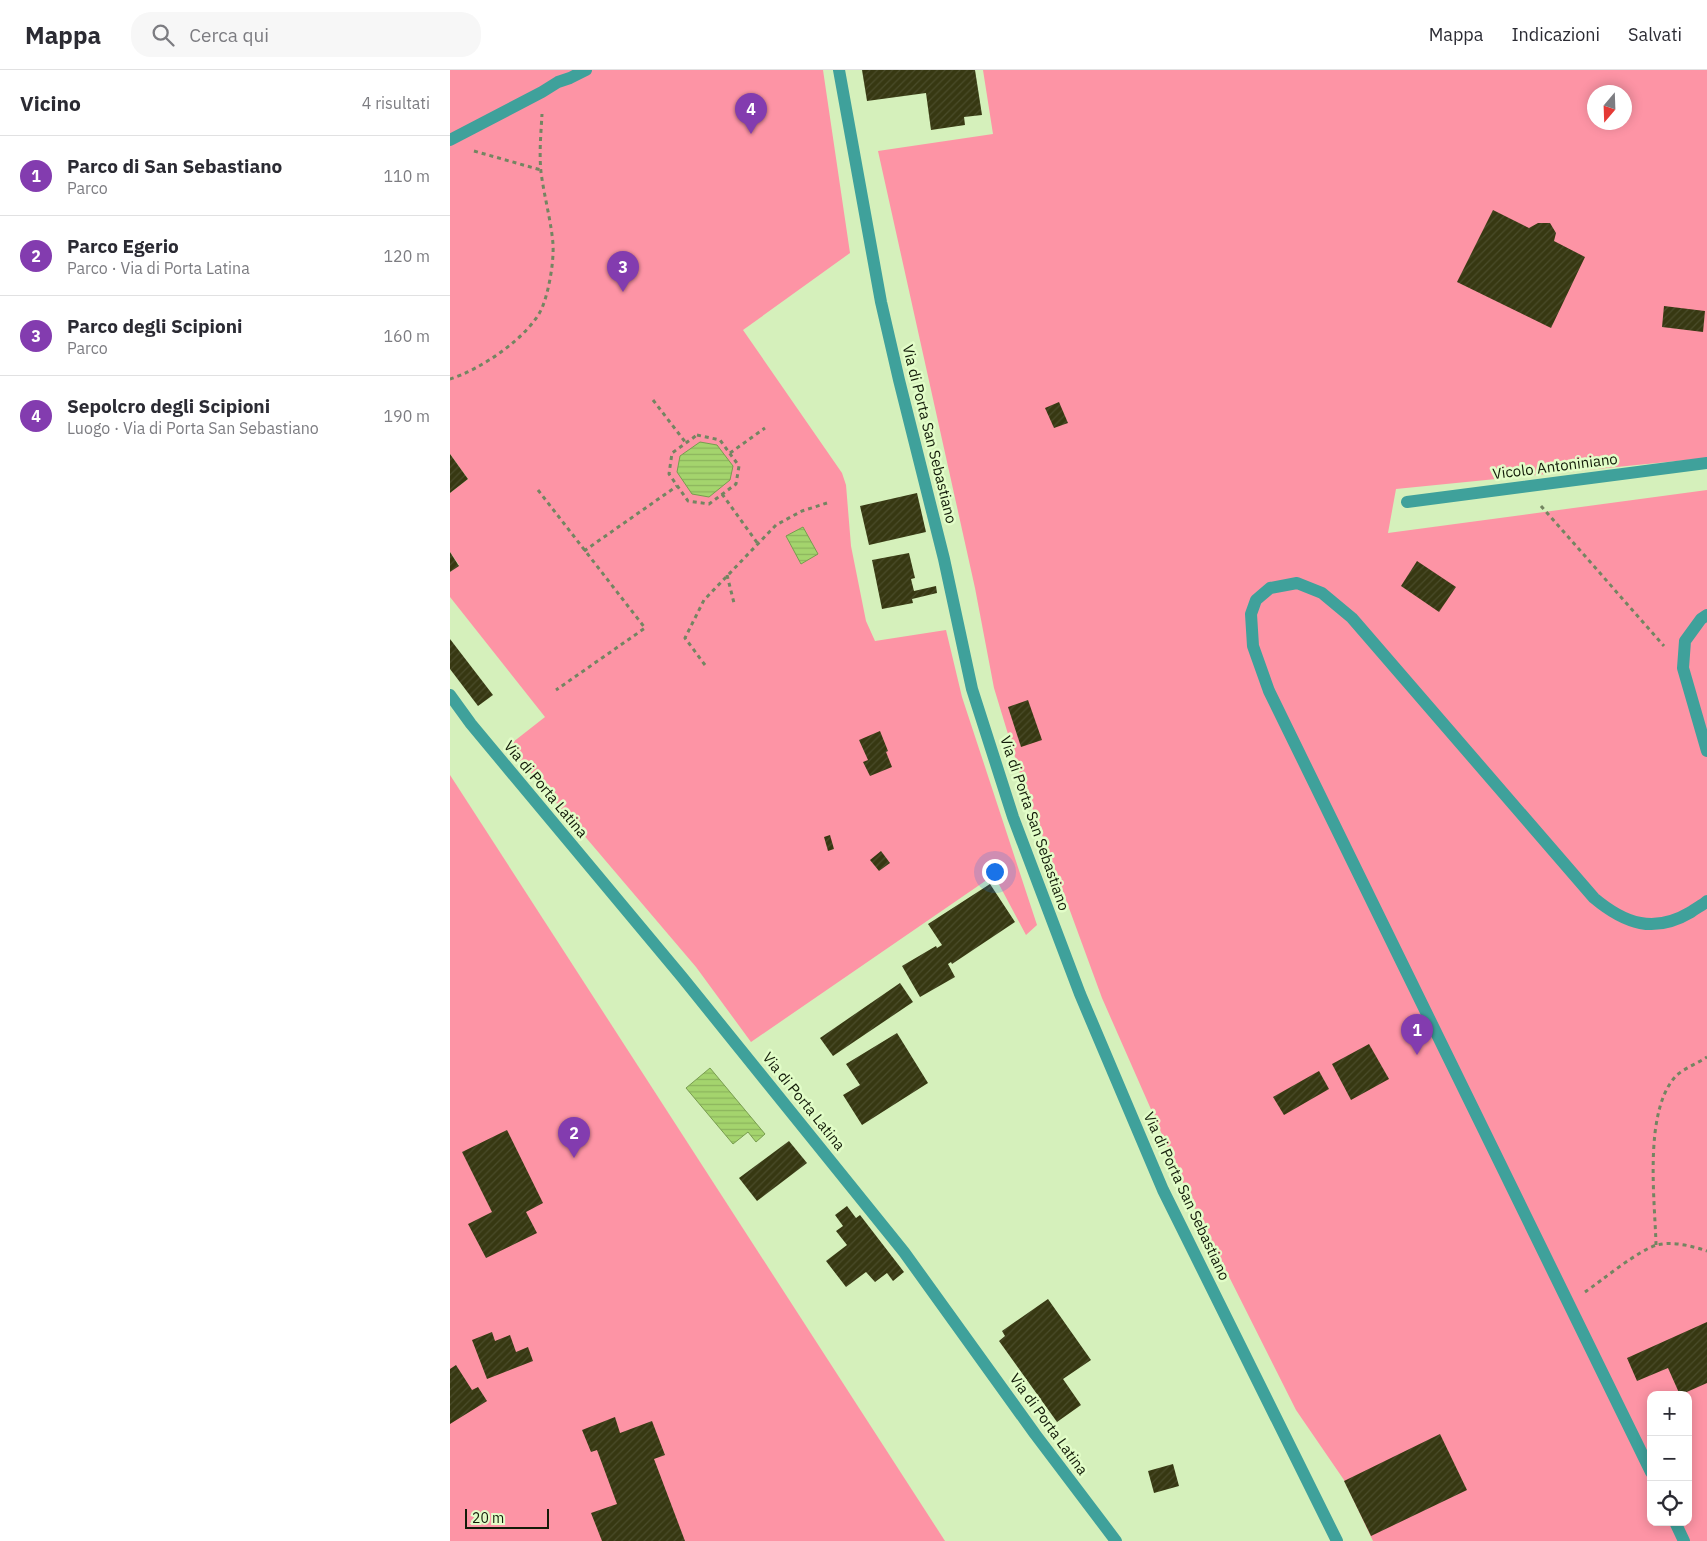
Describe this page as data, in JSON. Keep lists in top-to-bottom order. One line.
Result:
{"streets":{"street":["Via di Porta San Sebastiano","Vicolo Antoniniano","Via di Porta Latina"]},"scale_bar":"20 m","north":"bottom","page":{"header":"Mappa","search":"Cerca qui","nav":["Mappa","Indicazioni","Salvati"],"heading":["Vicino","4 risultati"],"pins":["4","3","1","2"],"list":[{"mark":"1","name":"Parco di San Sebastiano","note":"Parco","value":"110 m"},{"mark":"2","name":"Parco Egerio","note":"Parco · Via di Porta Latina","value":"120 m"},{"mark":"3","name":"Parco degli Scipioni","note":"Parco","value":"160 m"},{"mark":"4","name":"Sepolcro degli Scipioni","note":"Luogo · Via di Porta San Sebastiano","value":"190 m"}],"map_buttons":["+","−"],"scale":"20 m"}}
